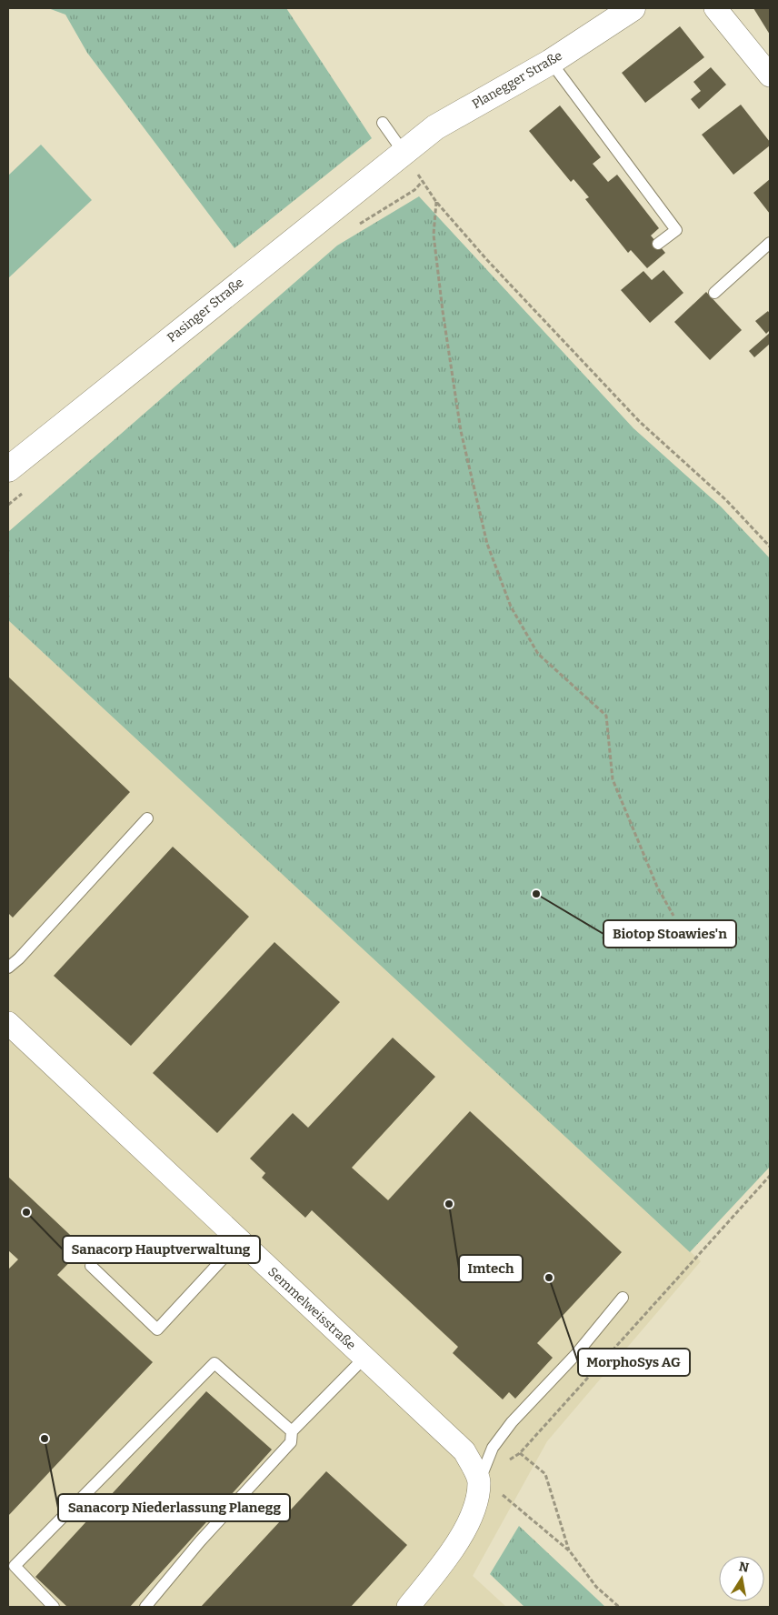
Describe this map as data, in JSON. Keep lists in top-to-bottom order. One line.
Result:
{"streets":{"main road":["Planegger Straße","Pasinger Straße"],"street":["Semmelweisstraße"]},"crossings":[["Planegger Straße","Pasinger Straße"]],"places":["Biotop Stoawies'n","Imtech","Sanacorp Hauptverwaltung","MorphoSys AG","Sanacorp Niederlassung Planegg"],"north":"top"}
